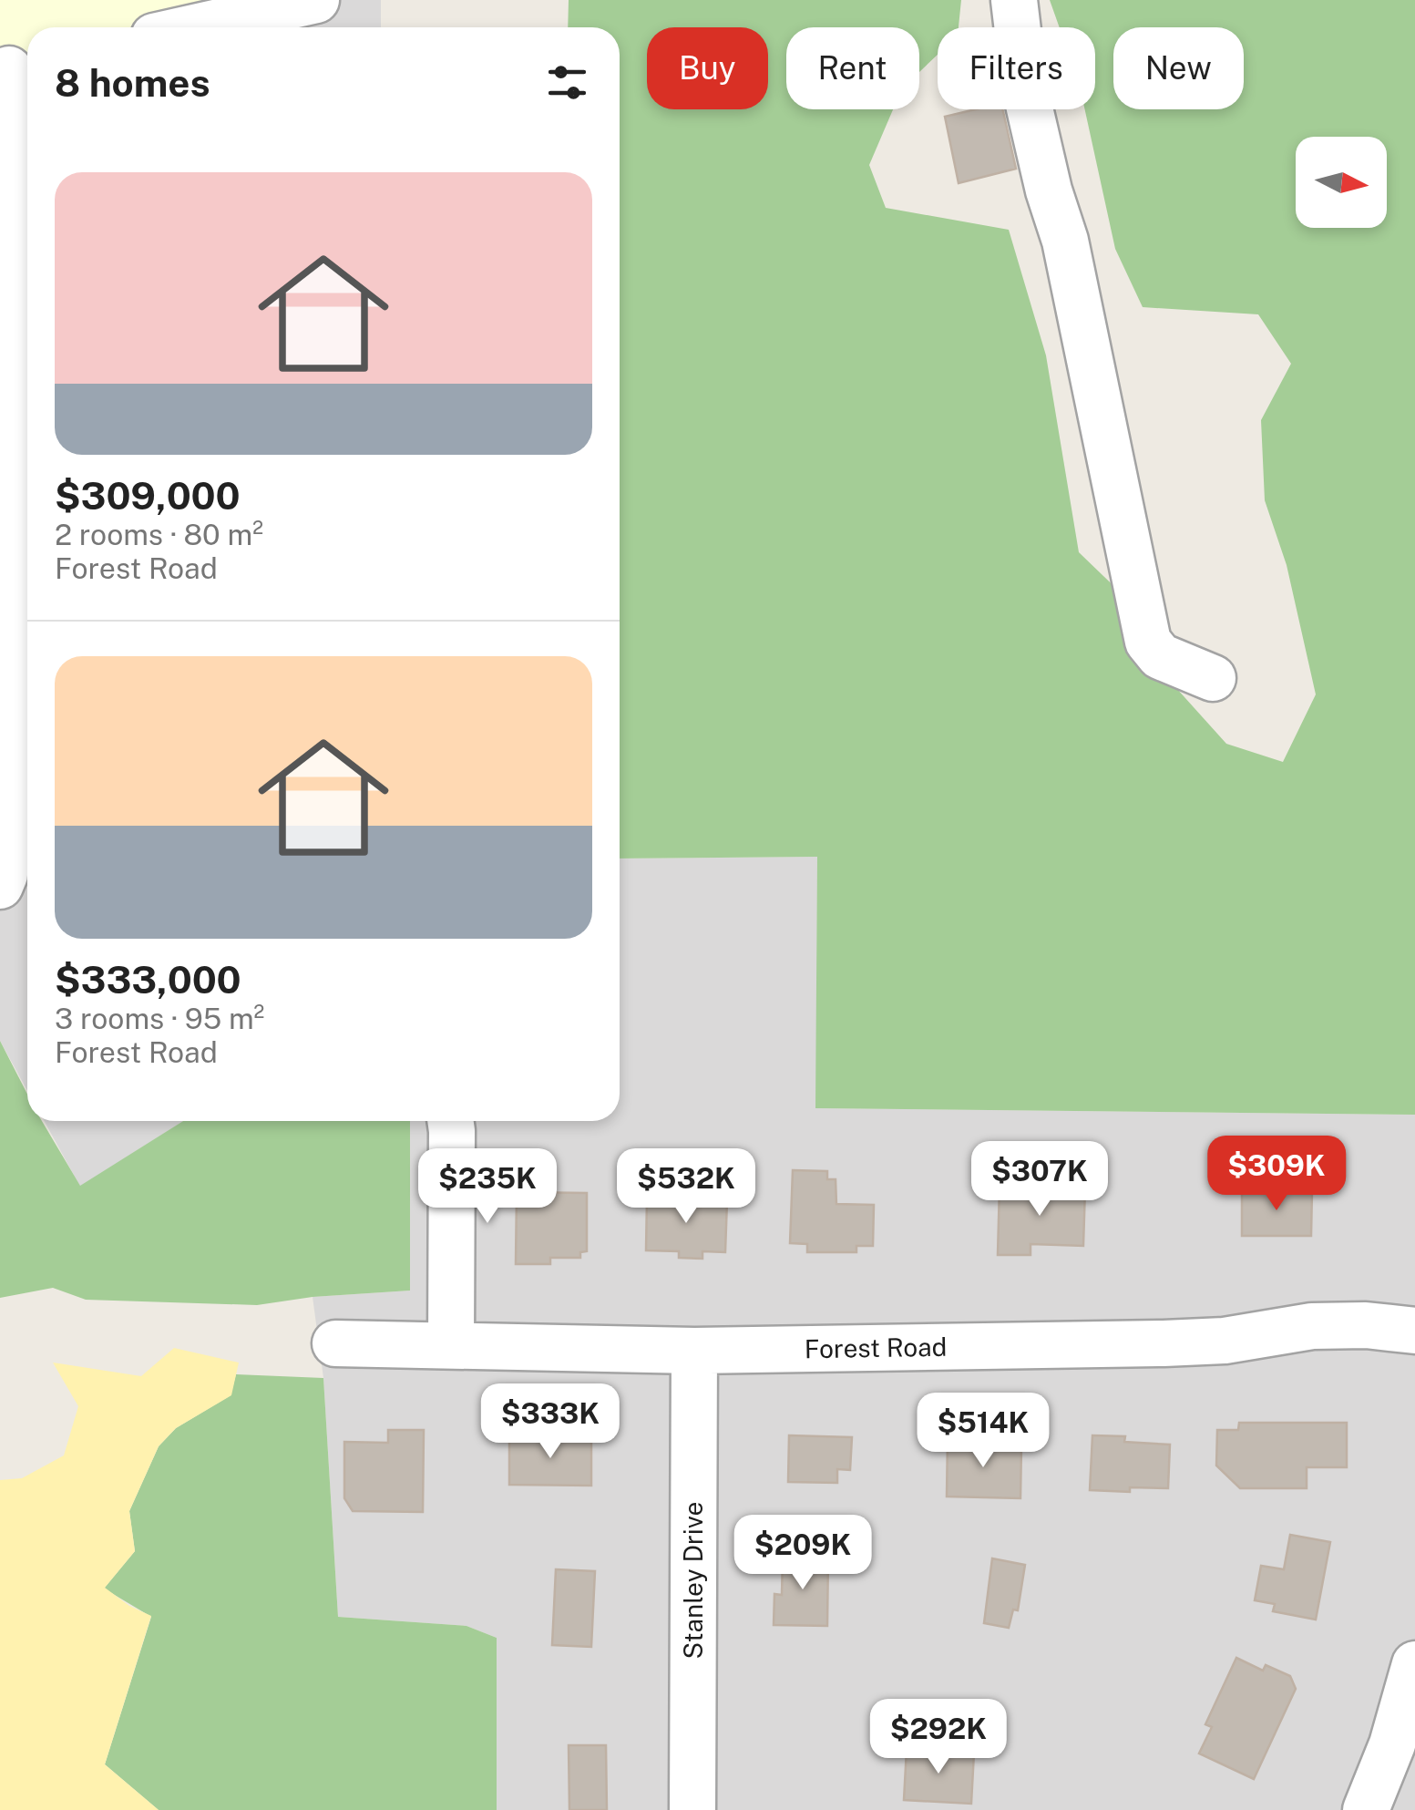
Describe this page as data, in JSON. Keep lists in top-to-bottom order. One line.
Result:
{"streets":{"street":["Forest Road","Stanley Drive"]},"crossings":[["Forest Road","Stanley Drive"]],"north":"right","page":{"chip":["Buy","Rent","Filters","New"],"heading":"8 homes","list":[{"name":"$309,000","note":"2 rooms · 80 m² · Forest Road"},{"name":"$333,000","note":"3 rooms · 95 m² · Forest Road"}],"price":["$309K","$307K","$235K","$532K","$333K","$514K","$209K","$292K"]}}
